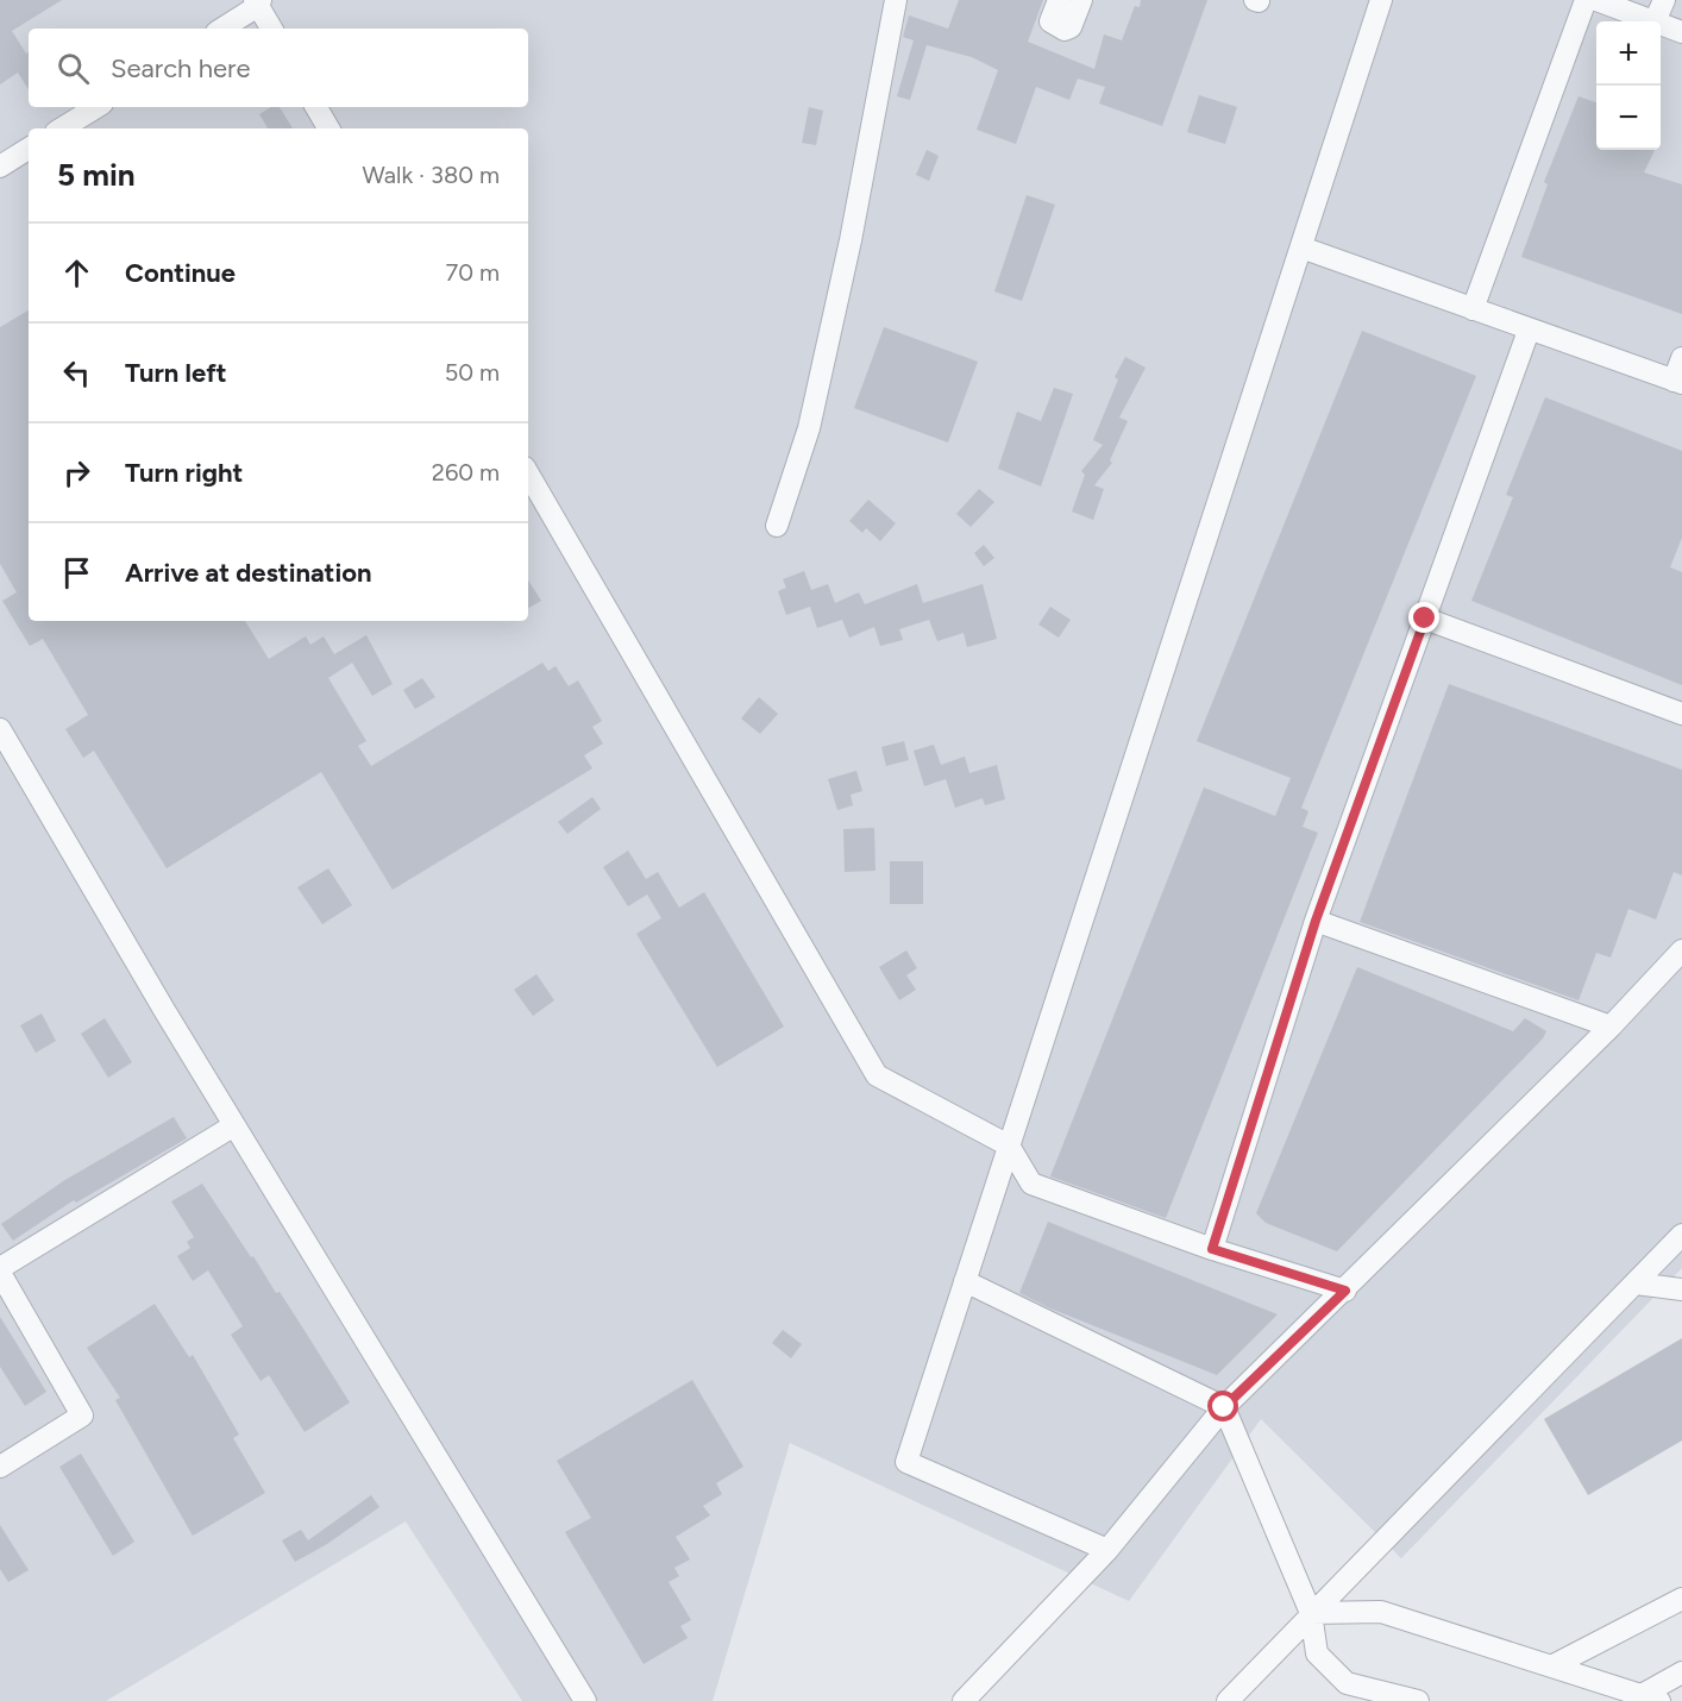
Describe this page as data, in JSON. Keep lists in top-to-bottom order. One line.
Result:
{"page":{"map_buttons":["+","−"],"search":"Search here","heading":["5 min","Walk · 380 m"],"list":[["Continue","70 m"],["Turn left","50 m"],["Turn right","260 m"],"Arrive at destination"]}}
